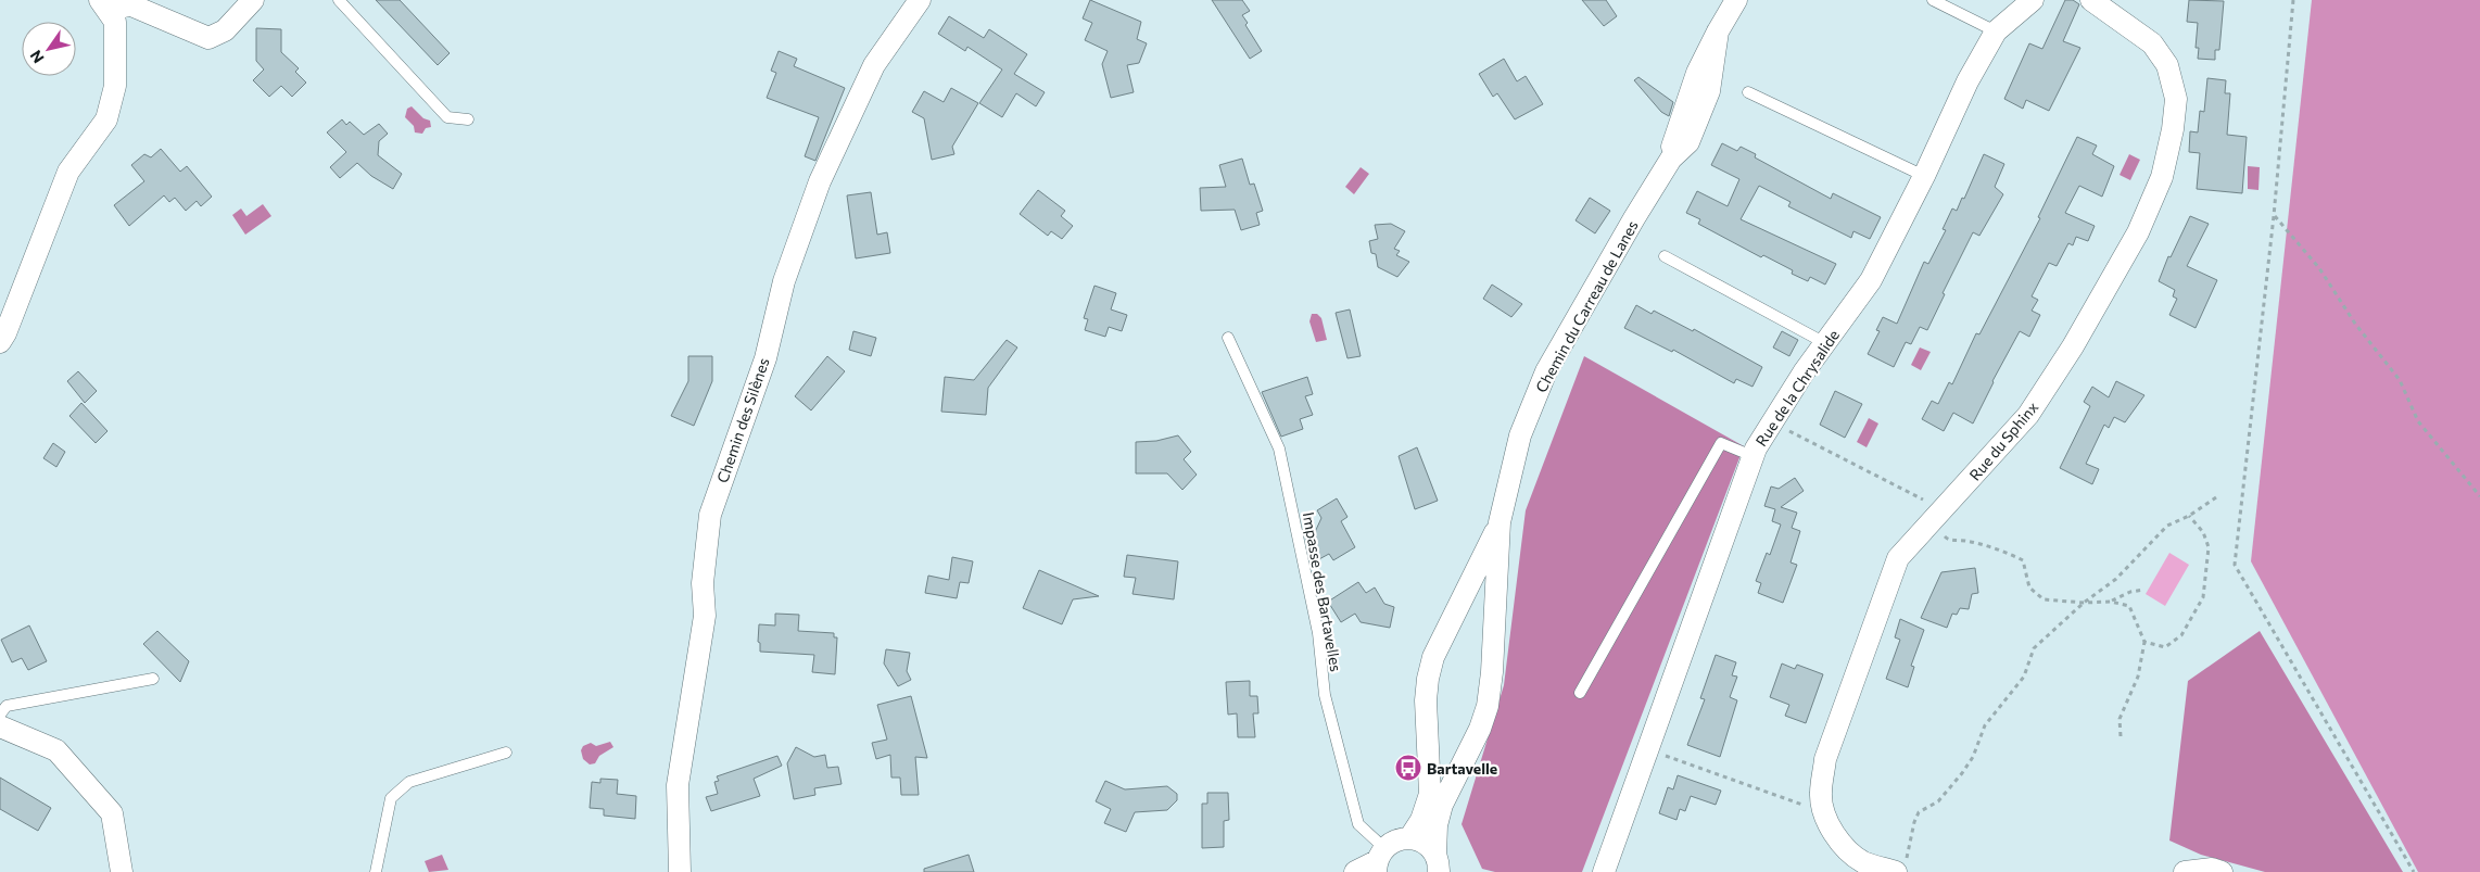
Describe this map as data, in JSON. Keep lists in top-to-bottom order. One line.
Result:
{"streets":{"street":["Chemin du Carreau de Lanes","Rue de la Chrysalide","Chemin des Silènes","Rue du Sphinx"],"lane":["Impasse des Bartavelles"]},"places":{"bus stop":["Bartavelle"]},"north":"bottom left"}
